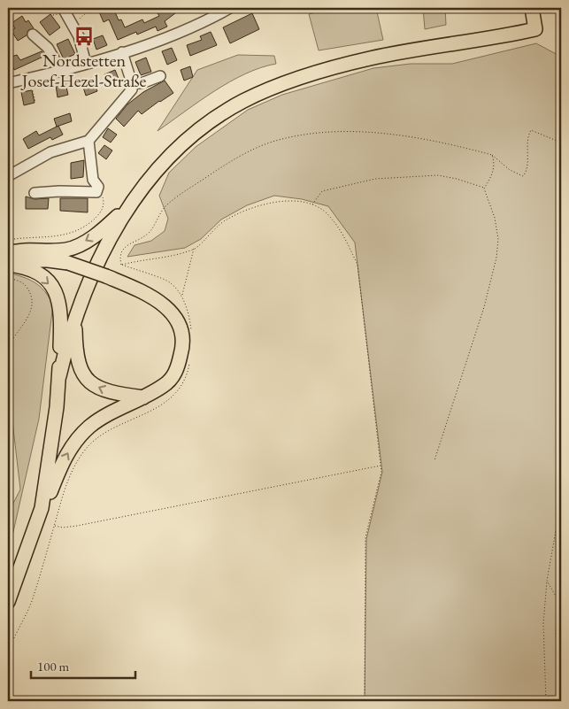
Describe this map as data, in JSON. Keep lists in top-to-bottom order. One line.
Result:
{"places":{"bus stop":["Nordstetten Josef-Hezel-Straße"]},"scale_bar":"100 m"}
